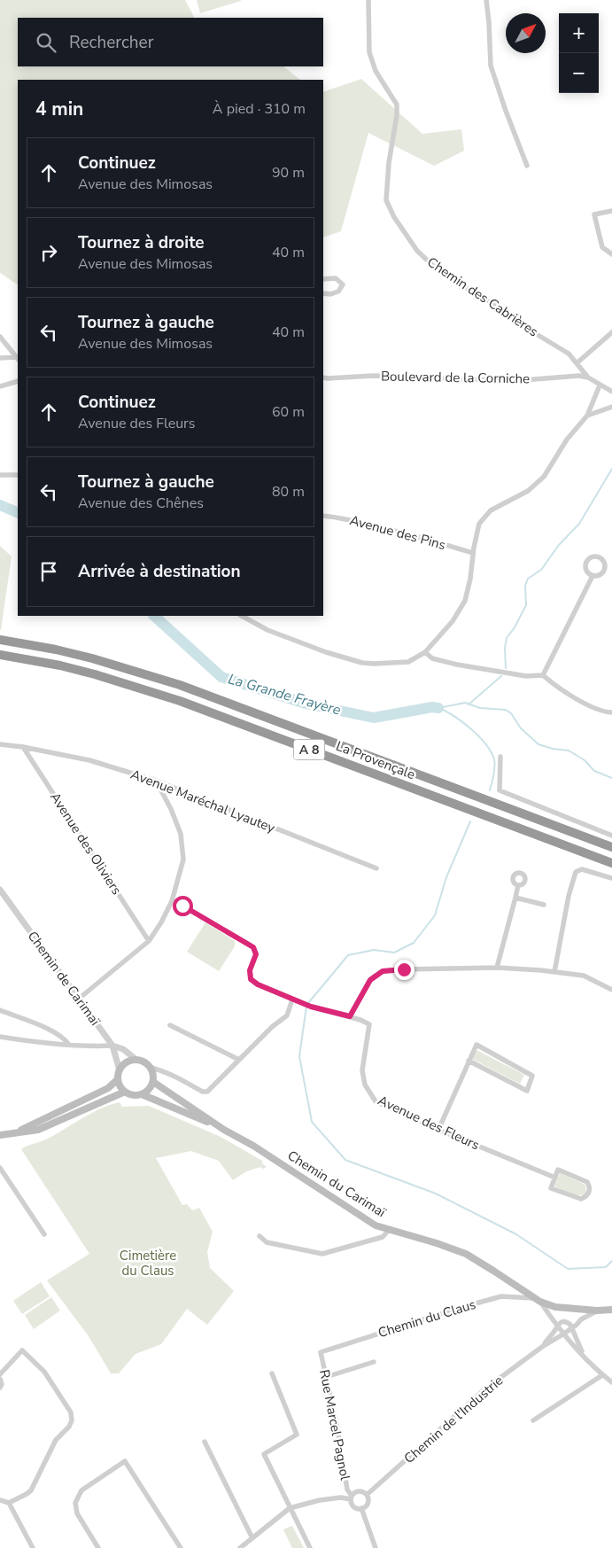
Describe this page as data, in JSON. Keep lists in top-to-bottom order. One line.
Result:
{"streets":{"highway":["A 8","La Provençale"],"main road":["Chemin du Carimaï"],"street":["Chemin des Cabrières","Boulevard de la Corniche","Avenue des Pins","Avenue Maréchal Lyautey","Avenue des Oliviers","Chemin de Carimaï","Avenue des Fleurs","Chemin du Claus","Chemin de l'Industrie","Rue Marcel Pagnol"]},"crossings":[["Chemin des Cabrières","Boulevard de la Corniche"],["Avenue Maréchal Lyautey","Avenue des Oliviers"],["Chemin de Carimaï","Chemin du Carimaï"],["Chemin du Carimaï","Chemin du Claus"],["Chemin du Claus","Rue Marcel Pagnol"],["Chemin de l'Industrie","Rue Marcel Pagnol"]],"water":["La Grande Frayère"],"parks":["Cimetière du Claus"],"north":"top right","page":{"map_buttons":["+","−"],"search":"Rechercher","heading":["4 min","À pied · 310 m"],"list":[["Continuez","Avenue des Mimosas","90 m"],["Tournez à droite","Avenue des Mimosas","40 m"],["Tournez à gauche","Avenue des Mimosas","40 m"],["Continuez","Avenue des Fleurs","60 m"],["Tournez à gauche","Avenue des Chênes","80 m"],"Arrivée à destination"]}}
